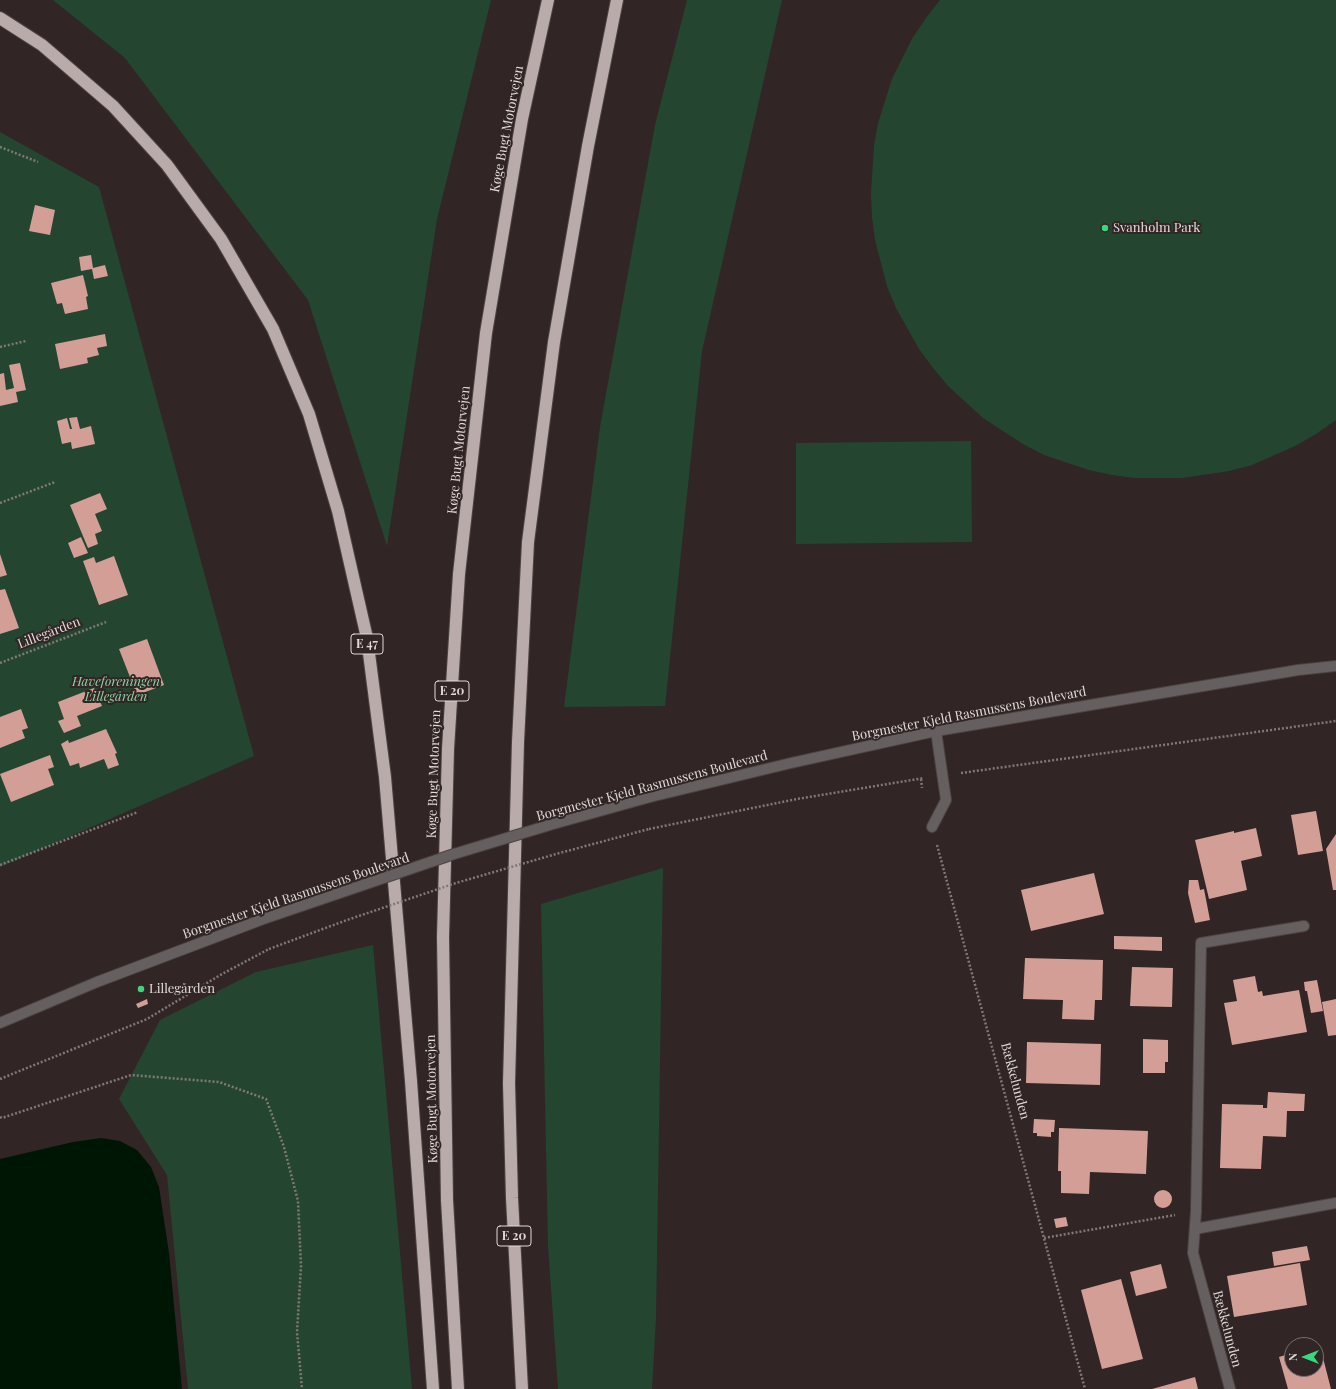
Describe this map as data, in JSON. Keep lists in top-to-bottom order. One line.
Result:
{"streets":{"highway":["Køge Bugt Motorvejen","E 47","E 20"],"street":["Borgmester Kjeld Rasmussens Boulevard","Bækkelunden"],"path":["Lillegården"]},"parks":["Haveforeningen Lillegården"],"places":["Svanholm Park","Lillegården"],"north":"left"}
